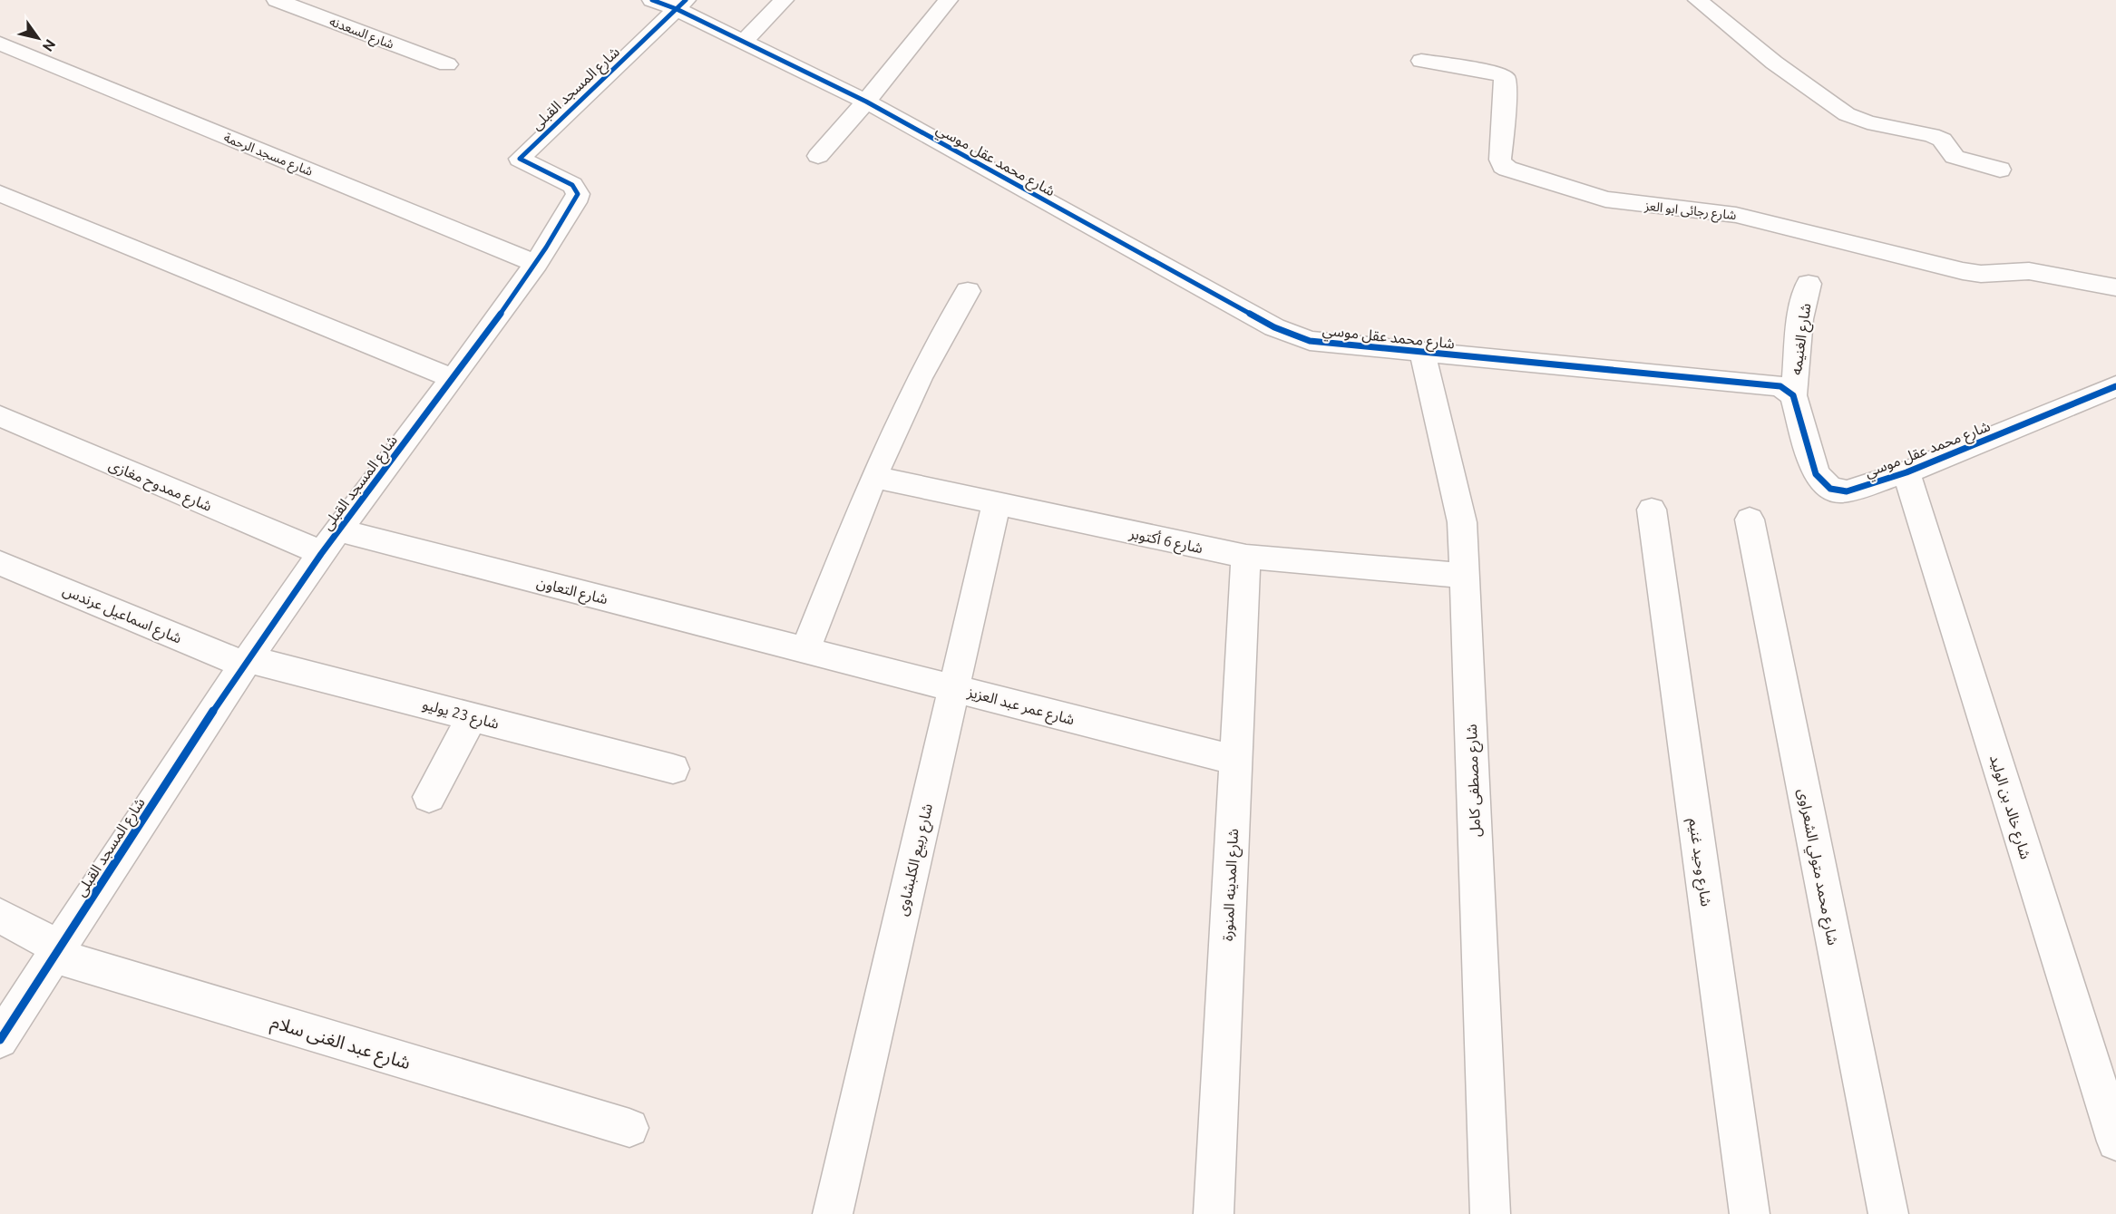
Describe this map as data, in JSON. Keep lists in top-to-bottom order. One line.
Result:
{"streets":{"street":["شارع السعدنه","شارع المسجد القبلى","شارع مسجد الرحمة","شارع محمد عقل موسي","شارع رجائى ابو العز","شارع الغنيمه","شارع ممدوح مغازى","شارع 6 أكتوبر","شارع التعاون","شارع اسماعيل عرندس","شارع عمر عبد العزيز","شارع 23 يوليو","شارع مصطفى كامل","شارع خالد بن الوليد","شارع ربيع الكلبشاوى","شارع وحيد غنيم","شارع محمد متولي الشعراوى","شارع المدينه المنورة","شارع عبد الغنى سلام"]},"crossings":[["شارع المسجد القبلى","شارع مسجد الرحمة"],["شارع المسجد القبلى","شارع محمد عقل موسي"],["شارع المسجد القبلى","شارع ممدوح مغازى"],["شارع المسجد القبلى","شارع التعاون"],["شارع المسجد القبلى","شارع اسماعيل عرندس"],["شارع المسجد القبلى","شارع 23 يوليو"],["شارع المسجد القبلى","شارع عبد الغنى سلام"],["شارع محمد عقل موسي","شارع الغنيمه"],["شارع محمد عقل موسي","شارع مصطفى كامل"],["شارع محمد عقل موسي","شارع خالد بن الوليد"],["شارع 6 أكتوبر","شارع مصطفى كامل"],["شارع 6 أكتوبر","شارع ربيع الكلبشاوى"],["شارع 6 أكتوبر","شارع المدينه المنورة"],["شارع التعاون","شارع عمر عبد العزيز"],["شارع اسماعيل عرندس","شارع 23 يوليو"],["شارع عمر عبد العزيز","شارع ربيع الكلبشاوى"],["شارع عمر عبد العزيز","شارع المدينه المنورة"]],"north":"bottom right"}
